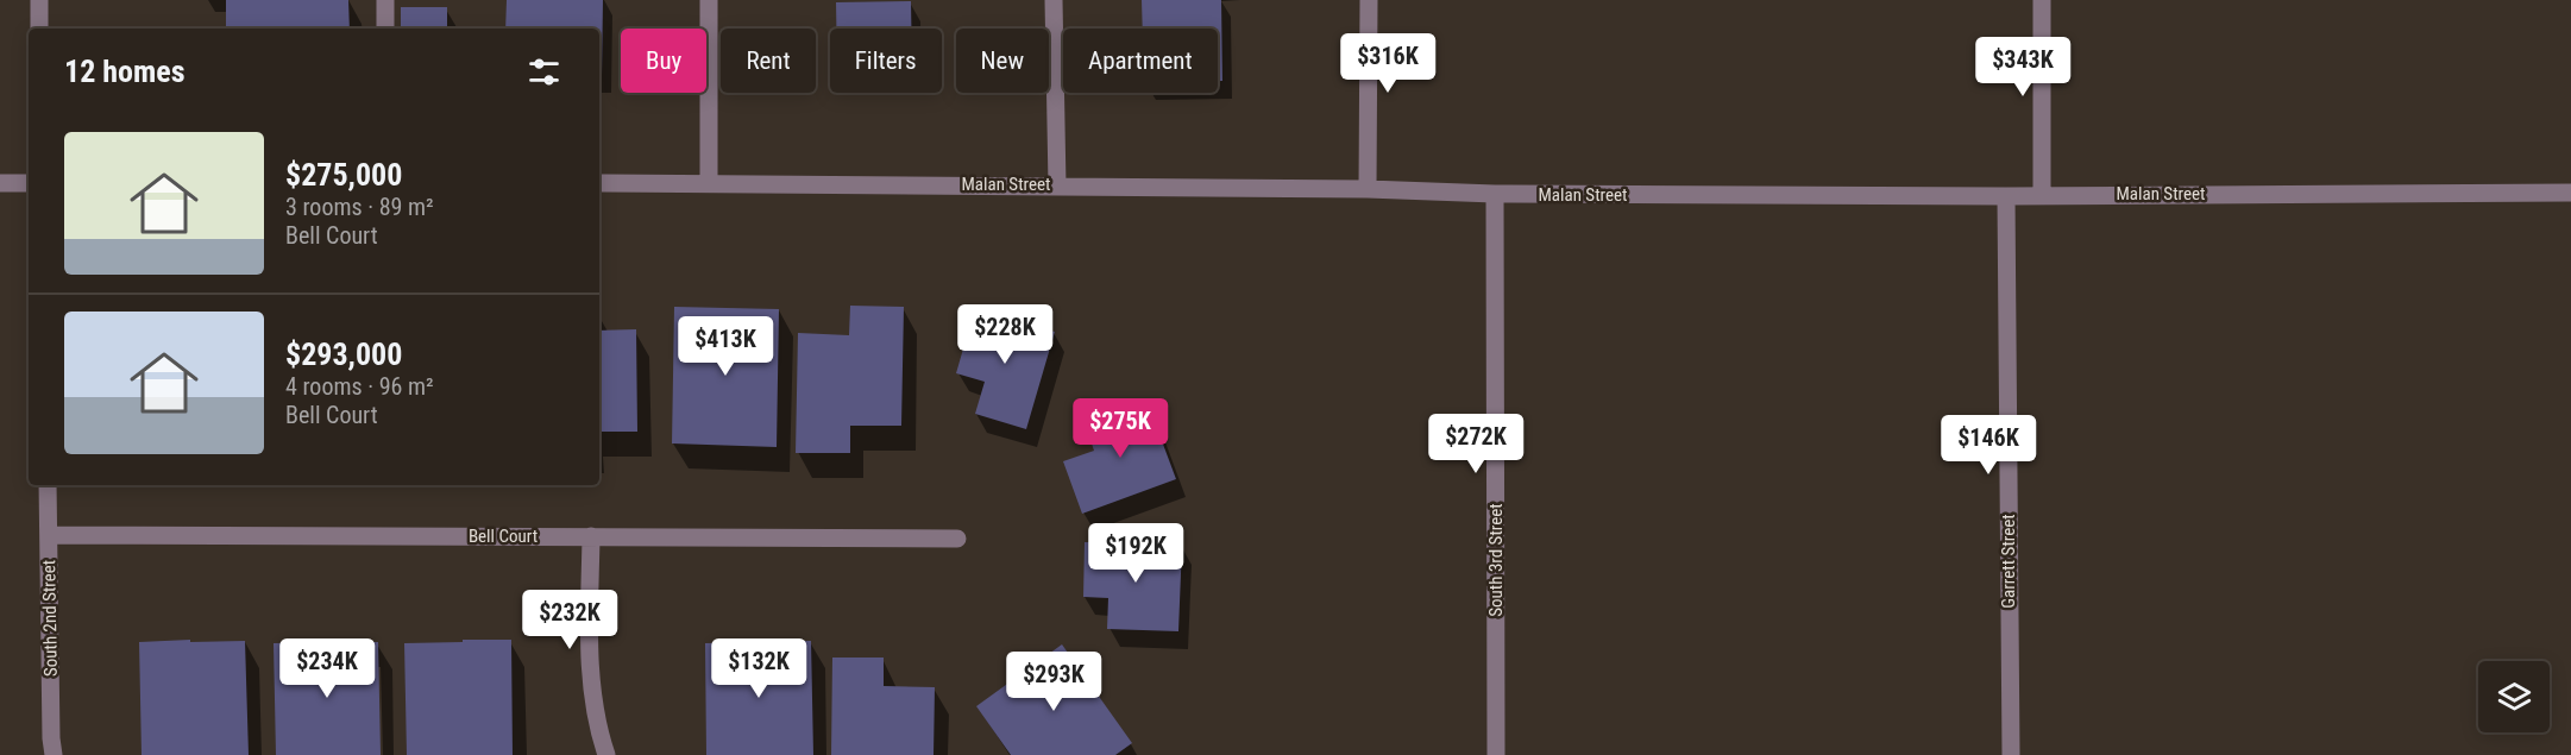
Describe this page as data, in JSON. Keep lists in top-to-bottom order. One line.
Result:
{"streets":{"street":["Malan Street","Bell Court","South 3rd Street","Garrett Street","South 2nd Street"]},"crossings":[["Malan Street","South 3rd Street"],["Malan Street","Garrett Street"],["Bell Court","South 2nd Street"]],"page":{"chip":["Buy","Rent","Filters","New","Apartment"],"heading":"12 homes","price":["$316K","$343K","$228K","$413K","$275K","$272K","$146K","$192K","$232K","$234K","$132K","$293K"],"list":[{"name":"$275,000","note":"3 rooms · 89 m² · Bell Court"},{"name":"$293,000","note":"4 rooms · 96 m² · Bell Court"}]}}
